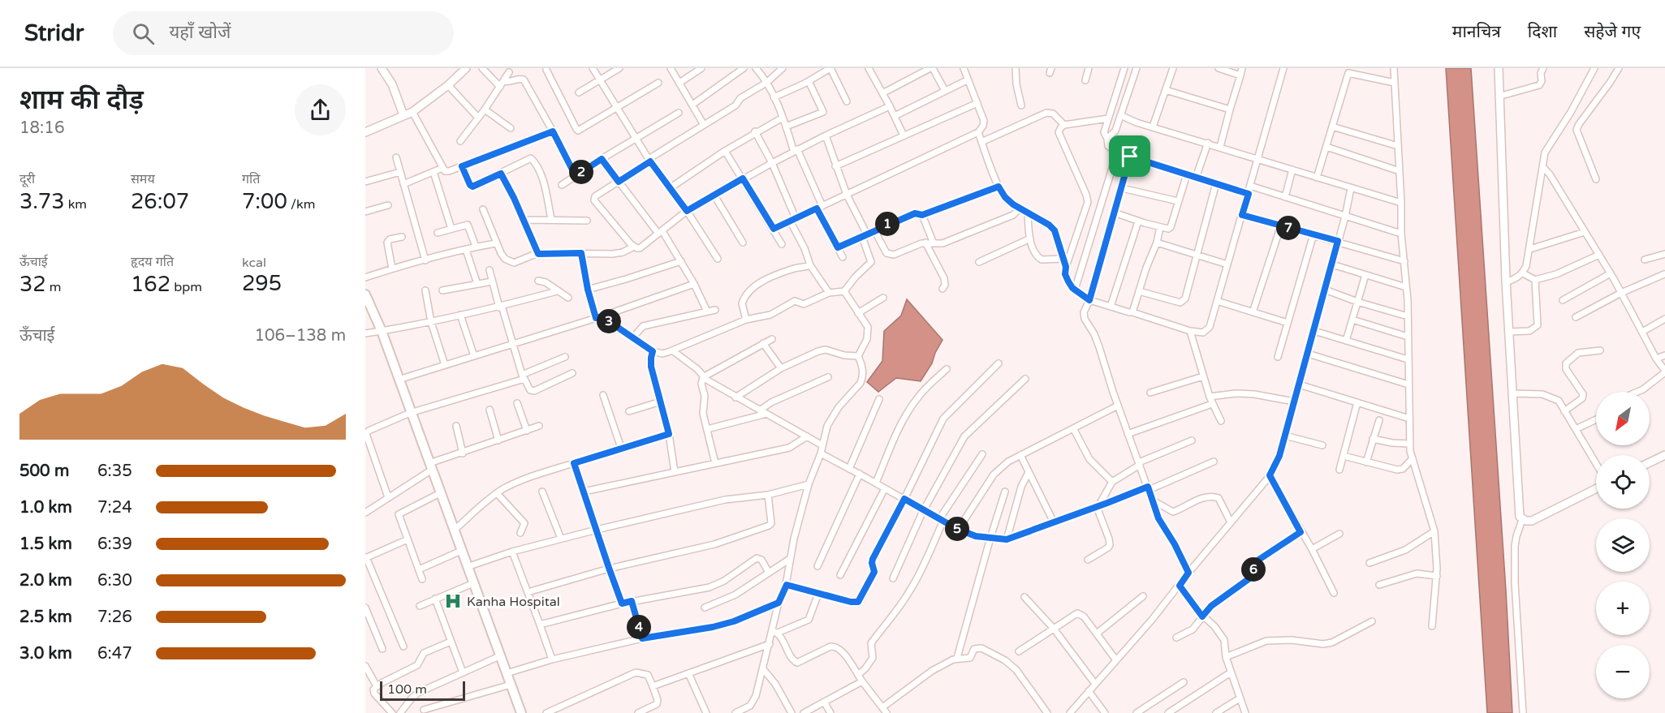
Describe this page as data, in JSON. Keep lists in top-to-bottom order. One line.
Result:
{"places":{"hospital":["Kanha Hospital"]},"scale_bar":"100 m","north":"bottom left","page":{"header":"Stridr","search":"यहाँ खोजें","nav":["मानचित्र","दिशा","सहेजे गए"],"heading":["शाम की दौड़","18:16"],"stats":[["दूरी","3.73 km"],["समय","26:07"],["गति","7:00 /km"],["ऊँचाई","32 m"],["हृदय गति","162 bpm"],["kcal","295"]],"pins":["2","1","7","3","5","6","4"],"chart":["ऊँचाई","106–138 m"],"map_buttons":["+","−"],"list":[{"name":"500 m","note":"6:35"},{"name":"1.0 km","note":"7:24"},{"name":"1.5 km","note":"6:39"},{"name":"2.0 km","note":"6:30"},{"name":"2.5 km","note":"7:26"},{"name":"3.0 km","note":"6:47"}],"scale":"100 m"}}
